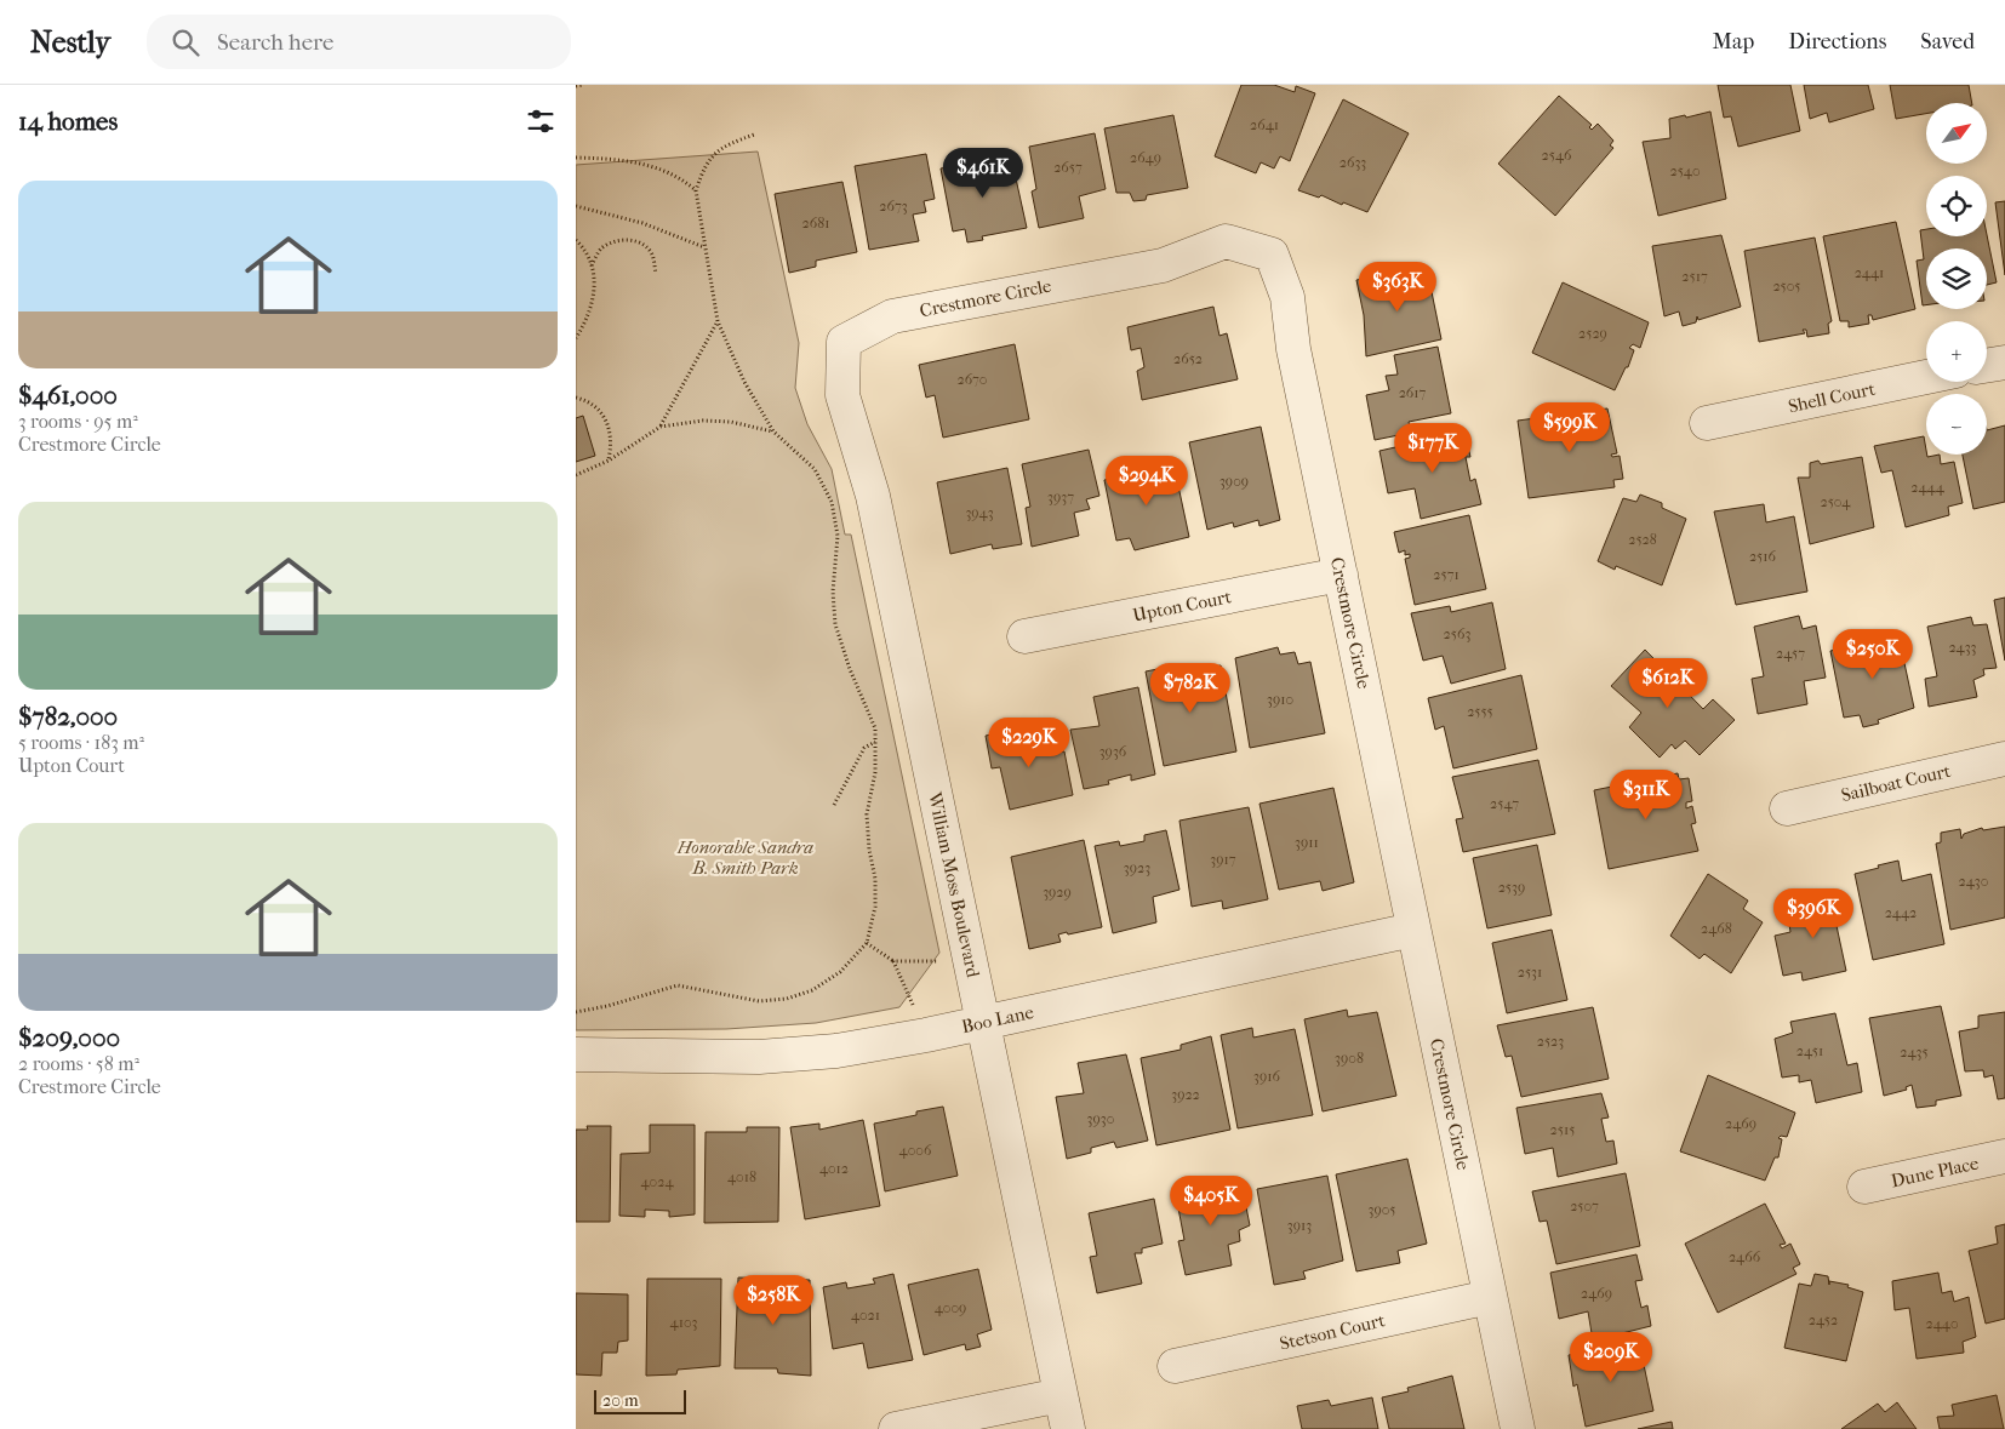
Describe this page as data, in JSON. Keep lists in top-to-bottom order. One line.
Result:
{"streets":{"street":["Crestmore Circle","Shell Court","Upton Court","Sailboat Court","William Moss Boulevard","Boo Lane","Dune Place","Stetson Court"]},"crossings":[["Crestmore Circle","Upton Court"],["Crestmore Circle","William Moss Boulevard"],["Crestmore Circle","Boo Lane"],["Crestmore Circle","Stetson Court"],["William Moss Boulevard","Boo Lane"]],"parks":["Honorable Sandra B. Smith Park"],"house_numbers":["2641","2546","2649","2633","2657","2540","2673","2681","2441","2517","2505","2529","2652","2670","2617","3909","2444","3937","2504","3943","2528","2516","2571","2563","2433","2457","3910","2555","3936","2547","3911","3917","3923","2430","2539","3929","2442","2468","2531","2523","2451","2435","3908","3916","3922","3930","2469","2515","4006","4012","4018","4024","2507","3905","3913","2466","2469","4009","4021","2452","4103","2440"],"scale_bar":"20 m","north":"top right","page":{"header":"Nestly","search":"Search here","nav":["Map","Directions","Saved"],"heading":"14 homes","map_buttons":["+","−"],"price":["$461K","$363K","$599K","$177K","$294K","$250K","$612K","$782K","$229K","$311K","$396K","$405K","$258K","$209K"],"list":[{"name":"$461,000","note":"3 rooms · 95 m² · Crestmore Circle"},{"name":"$782,000","note":"5 rooms · 183 m² · Upton Court"},{"name":"$209,000","note":"2 rooms · 58 m² · Crestmore Circle"}],"scale":"20 m"}}
